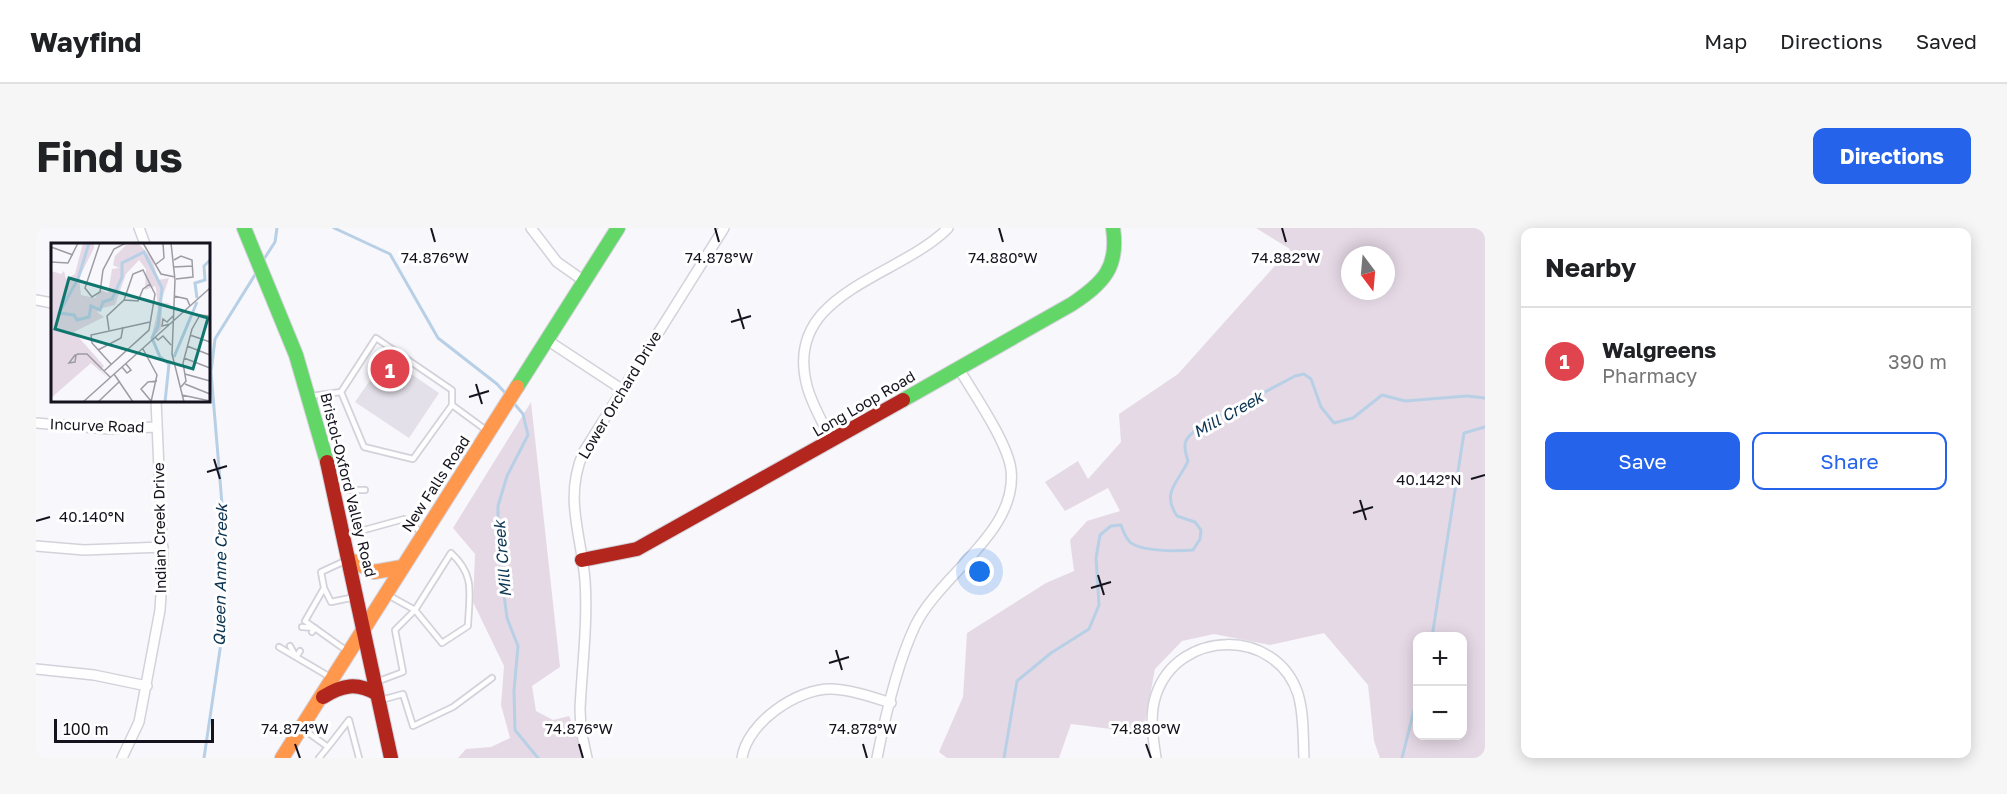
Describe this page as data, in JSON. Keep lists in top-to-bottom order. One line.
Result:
{"streets":{"main road":["Long Loop Road","New Falls Road","Bristol-Oxford Valley Road"],"street":["Lower Orchard Drive","Incurve Road","Indian Creek Drive"]},"crossings":[["Lower Orchard Drive","Long Loop Road"],["Incurve Road","Indian Creek Drive"],["New Falls Road","Bristol-Oxford Valley Road"]],"water":["Mill Creek","Queen Anne Creek"],"scale_bar":"100 m","north":"bottom","page":{"header":"Wayfind","nav":["Map","Directions","Saved"],"buttons":["Directions",["Save","Share"]],"title":"Find us","heading":"Nearby","list":[{"mark":"1","name":"Walgreens","note":"Pharmacy","value":"390 m"}],"pins":"1","map_buttons":["+","−"],"scale":"100 m"},"coordinates":["74.876°W","74.878°W","74.880°W","74.882°W","40.142°N","40.140°N","74.874°W"]}
